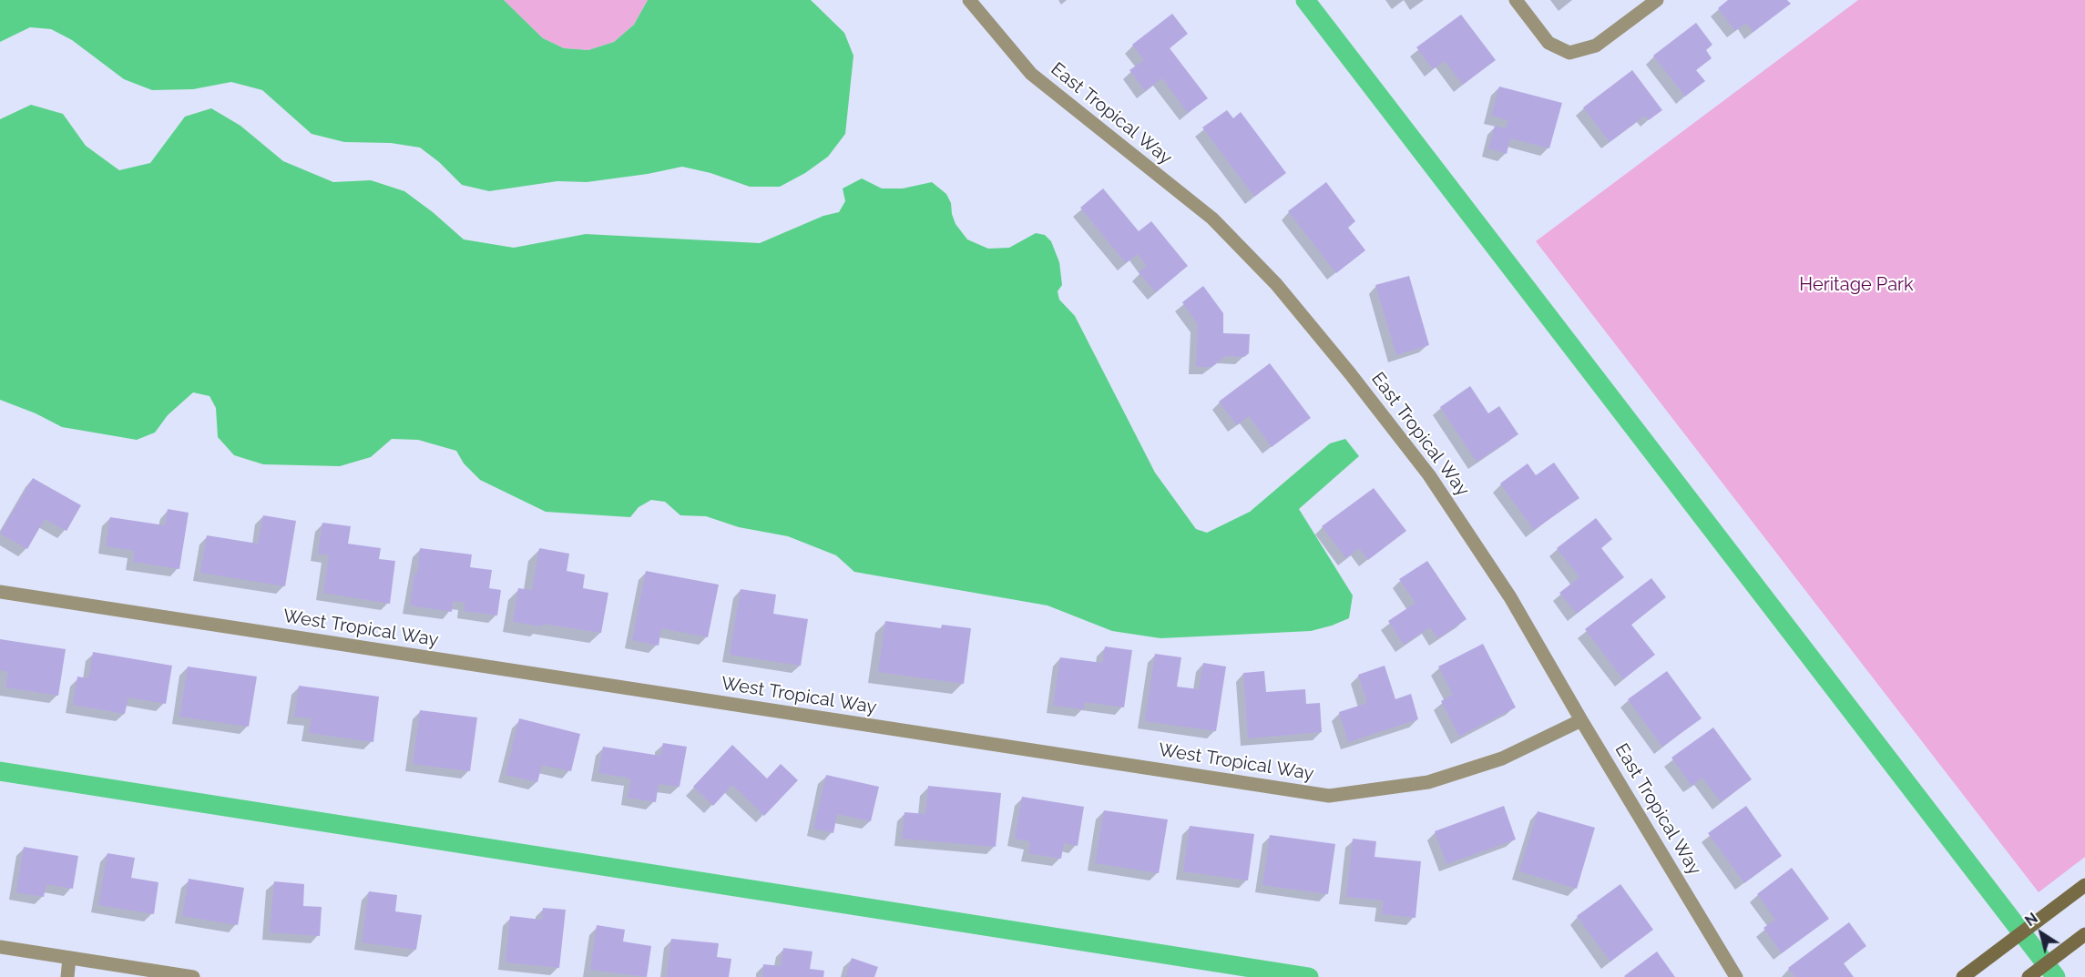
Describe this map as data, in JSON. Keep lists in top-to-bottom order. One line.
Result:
{"streets":{"street":["East Tropical Way","West Tropical Way"]},"crossings":[["East Tropical Way","West Tropical Way"]],"parks":["Heritage Park"],"north":"top left"}
